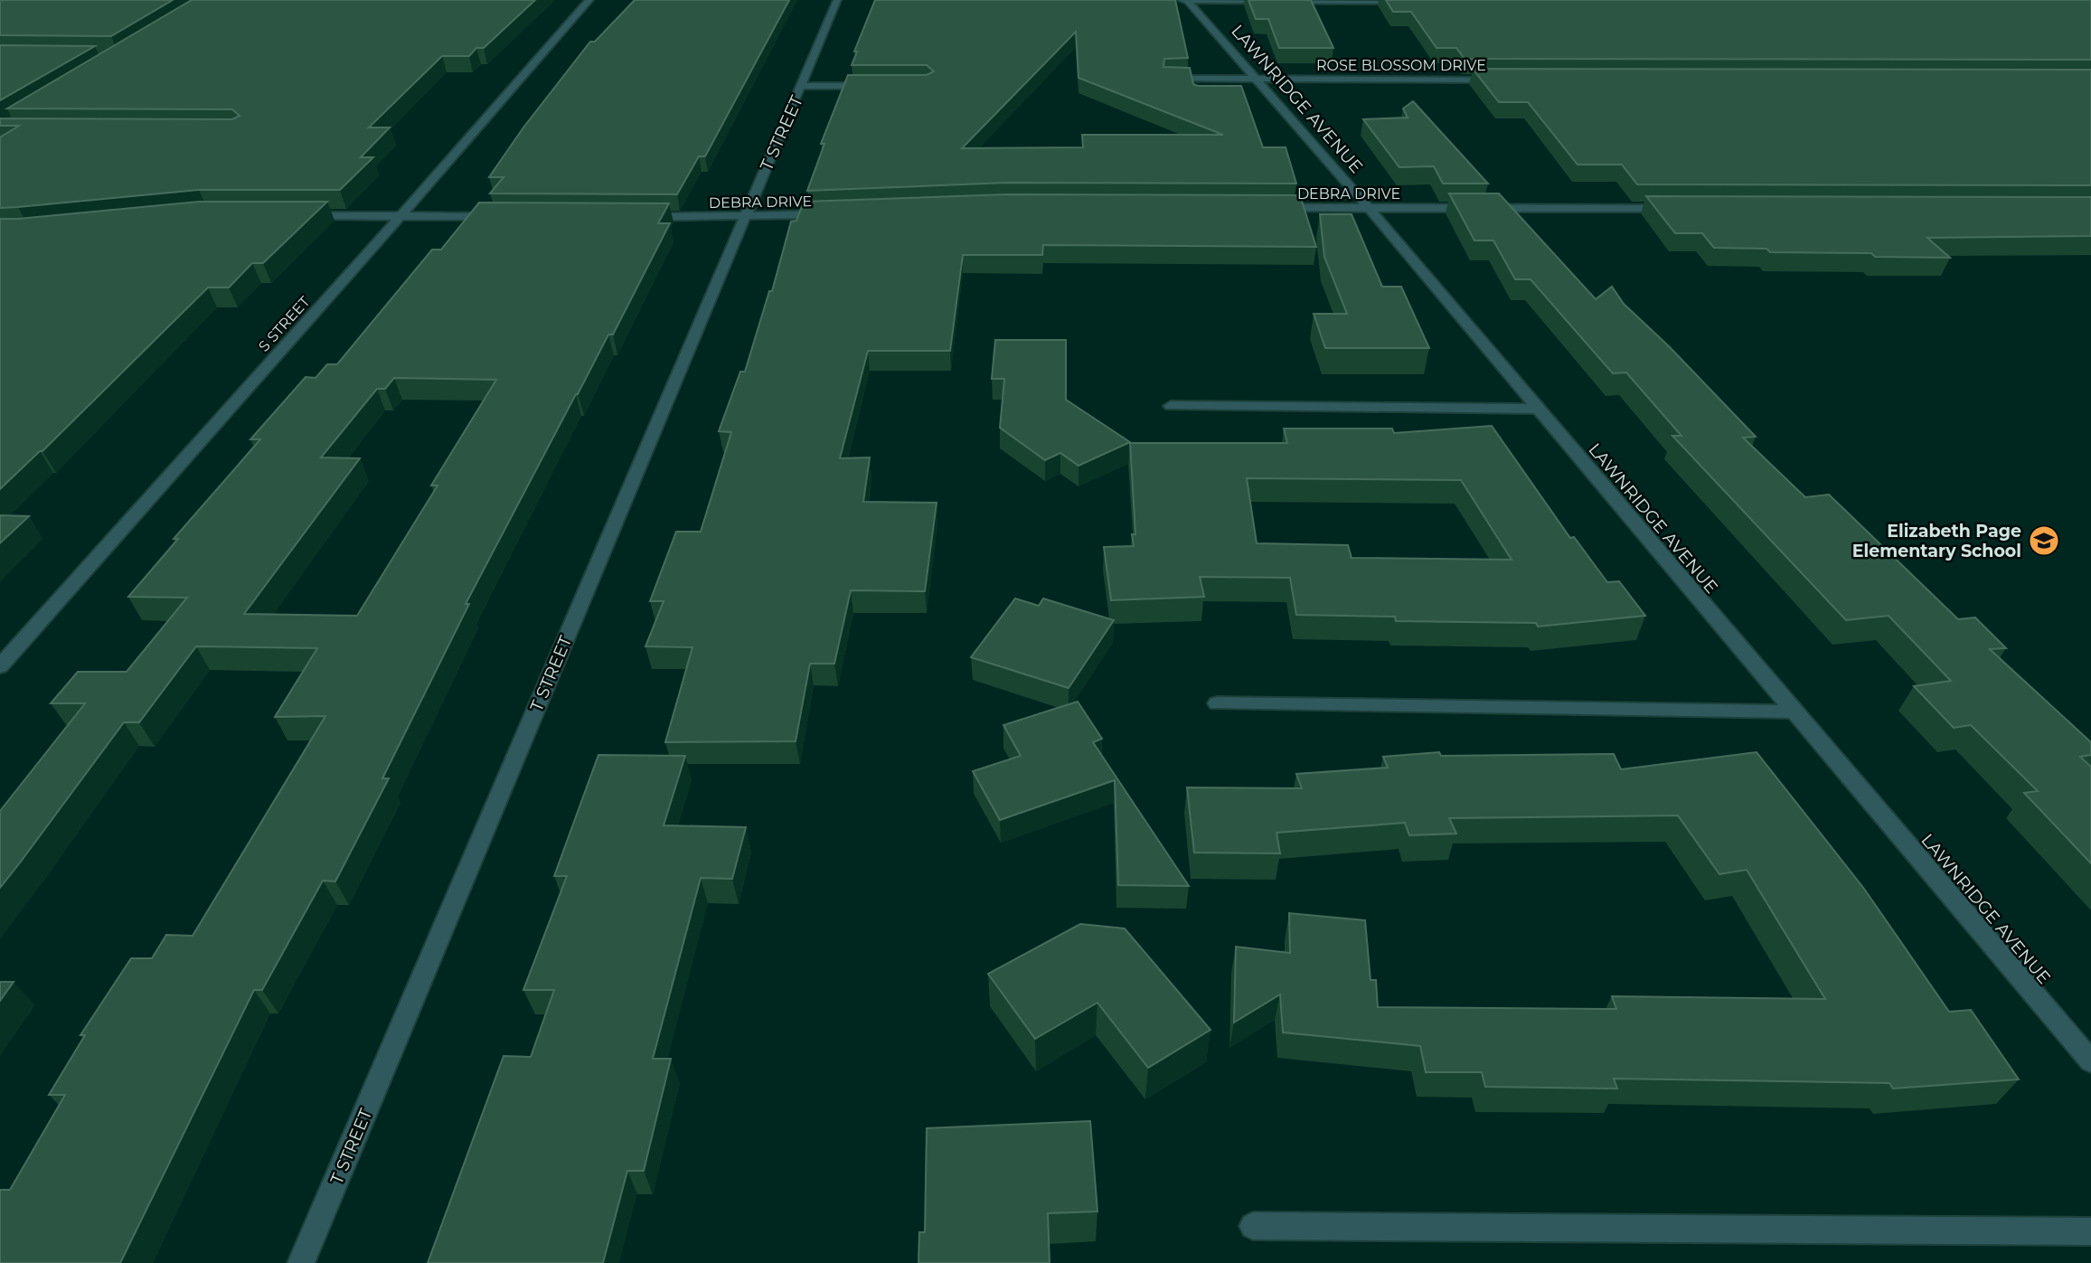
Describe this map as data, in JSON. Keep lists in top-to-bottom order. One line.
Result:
{"streets":{"street":["ROSE BLOSSOM DRIVE","LAWNRIDGE AVENUE","T STREET","DEBRA DRIVE","S STREET"]},"crossings":[["ROSE BLOSSOM DRIVE","LAWNRIDGE AVENUE"],["LAWNRIDGE AVENUE","DEBRA DRIVE"],["T STREET","DEBRA DRIVE"]],"places":{"school or university":["Elizabeth Page Elementary School"]}}
